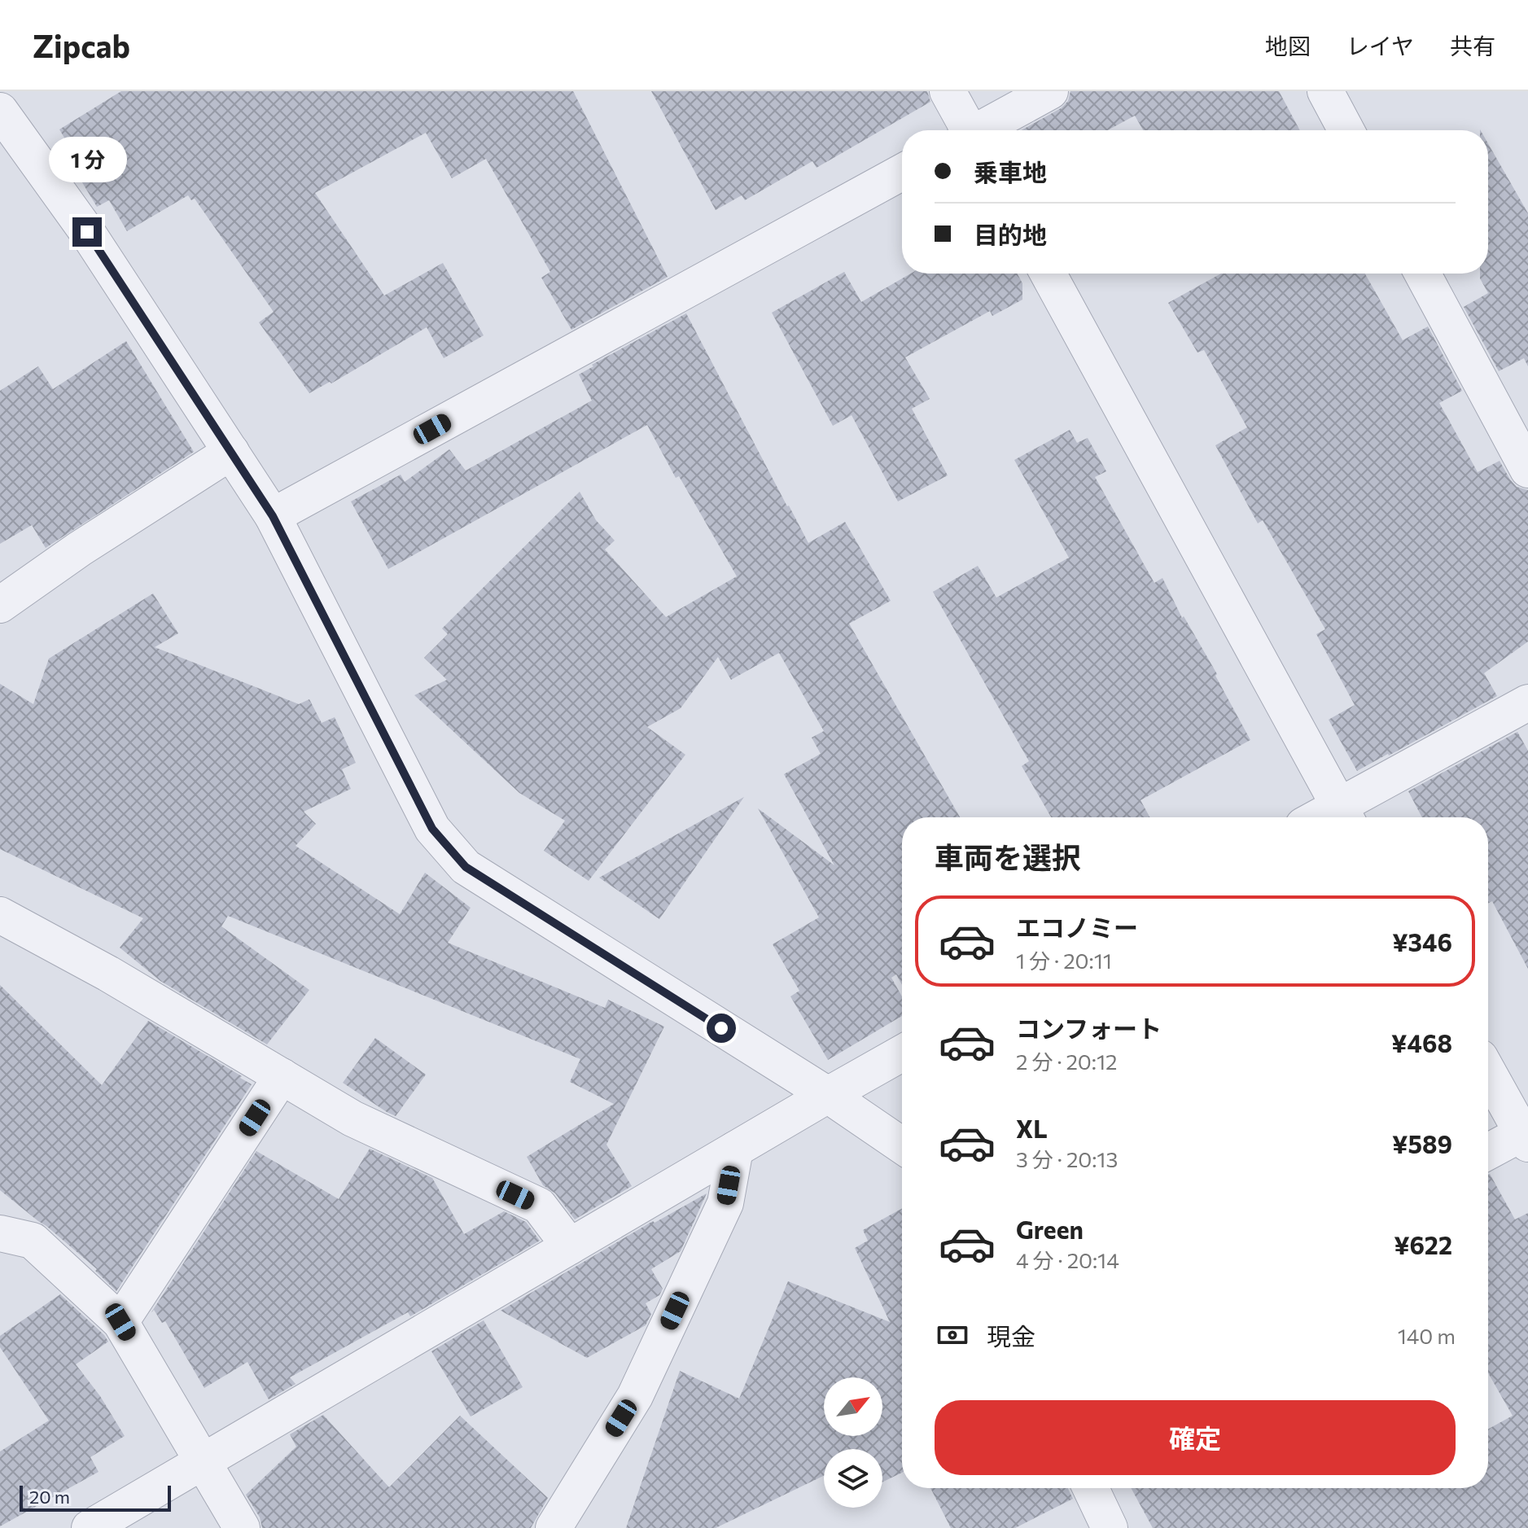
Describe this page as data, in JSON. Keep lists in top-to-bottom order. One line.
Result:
{"scale_bar":"20 m","north":"top right","page":{"header":"Zipcab","nav":["地図","レイヤ","共有"],"banner":["乗車地","目的地"],"bubble":"1 分","heading":"車両を選択","list":[{"name":"エコノミー","note":"1 分 · 20:11","value":"¥346"},{"name":"コンフォート","note":"2 分 · 20:12","value":"¥468"},{"name":"XL","note":"3 分 · 20:13","value":"¥589"},{"name":"Green","note":"4 分 · 20:14","value":"¥622"}],"pay":["現金","140 m"],"buttons":"確定","scale":"20 m"}}
